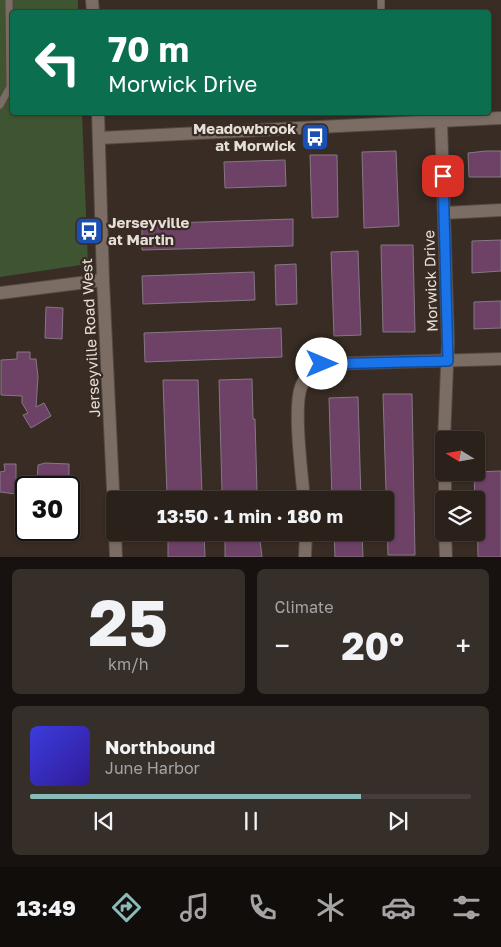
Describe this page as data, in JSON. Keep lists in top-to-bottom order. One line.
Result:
{"streets":{"street":["Morwick Drive","Jerseyville Road West"]},"places":{"bus stop":["Meadowbrook at Morwick","Jerseyville at Martin"]},"north":"left","page":{"turn":["70 m","Morwick Drive"],"limit":"30","trip":"13:50 · 1 min · 180 m","tile":[["25","km/h"],"Climate"],"heat":["−","20°","+"],"song":["Northbound","June Harbor"],"tabs":"13:49"}}
